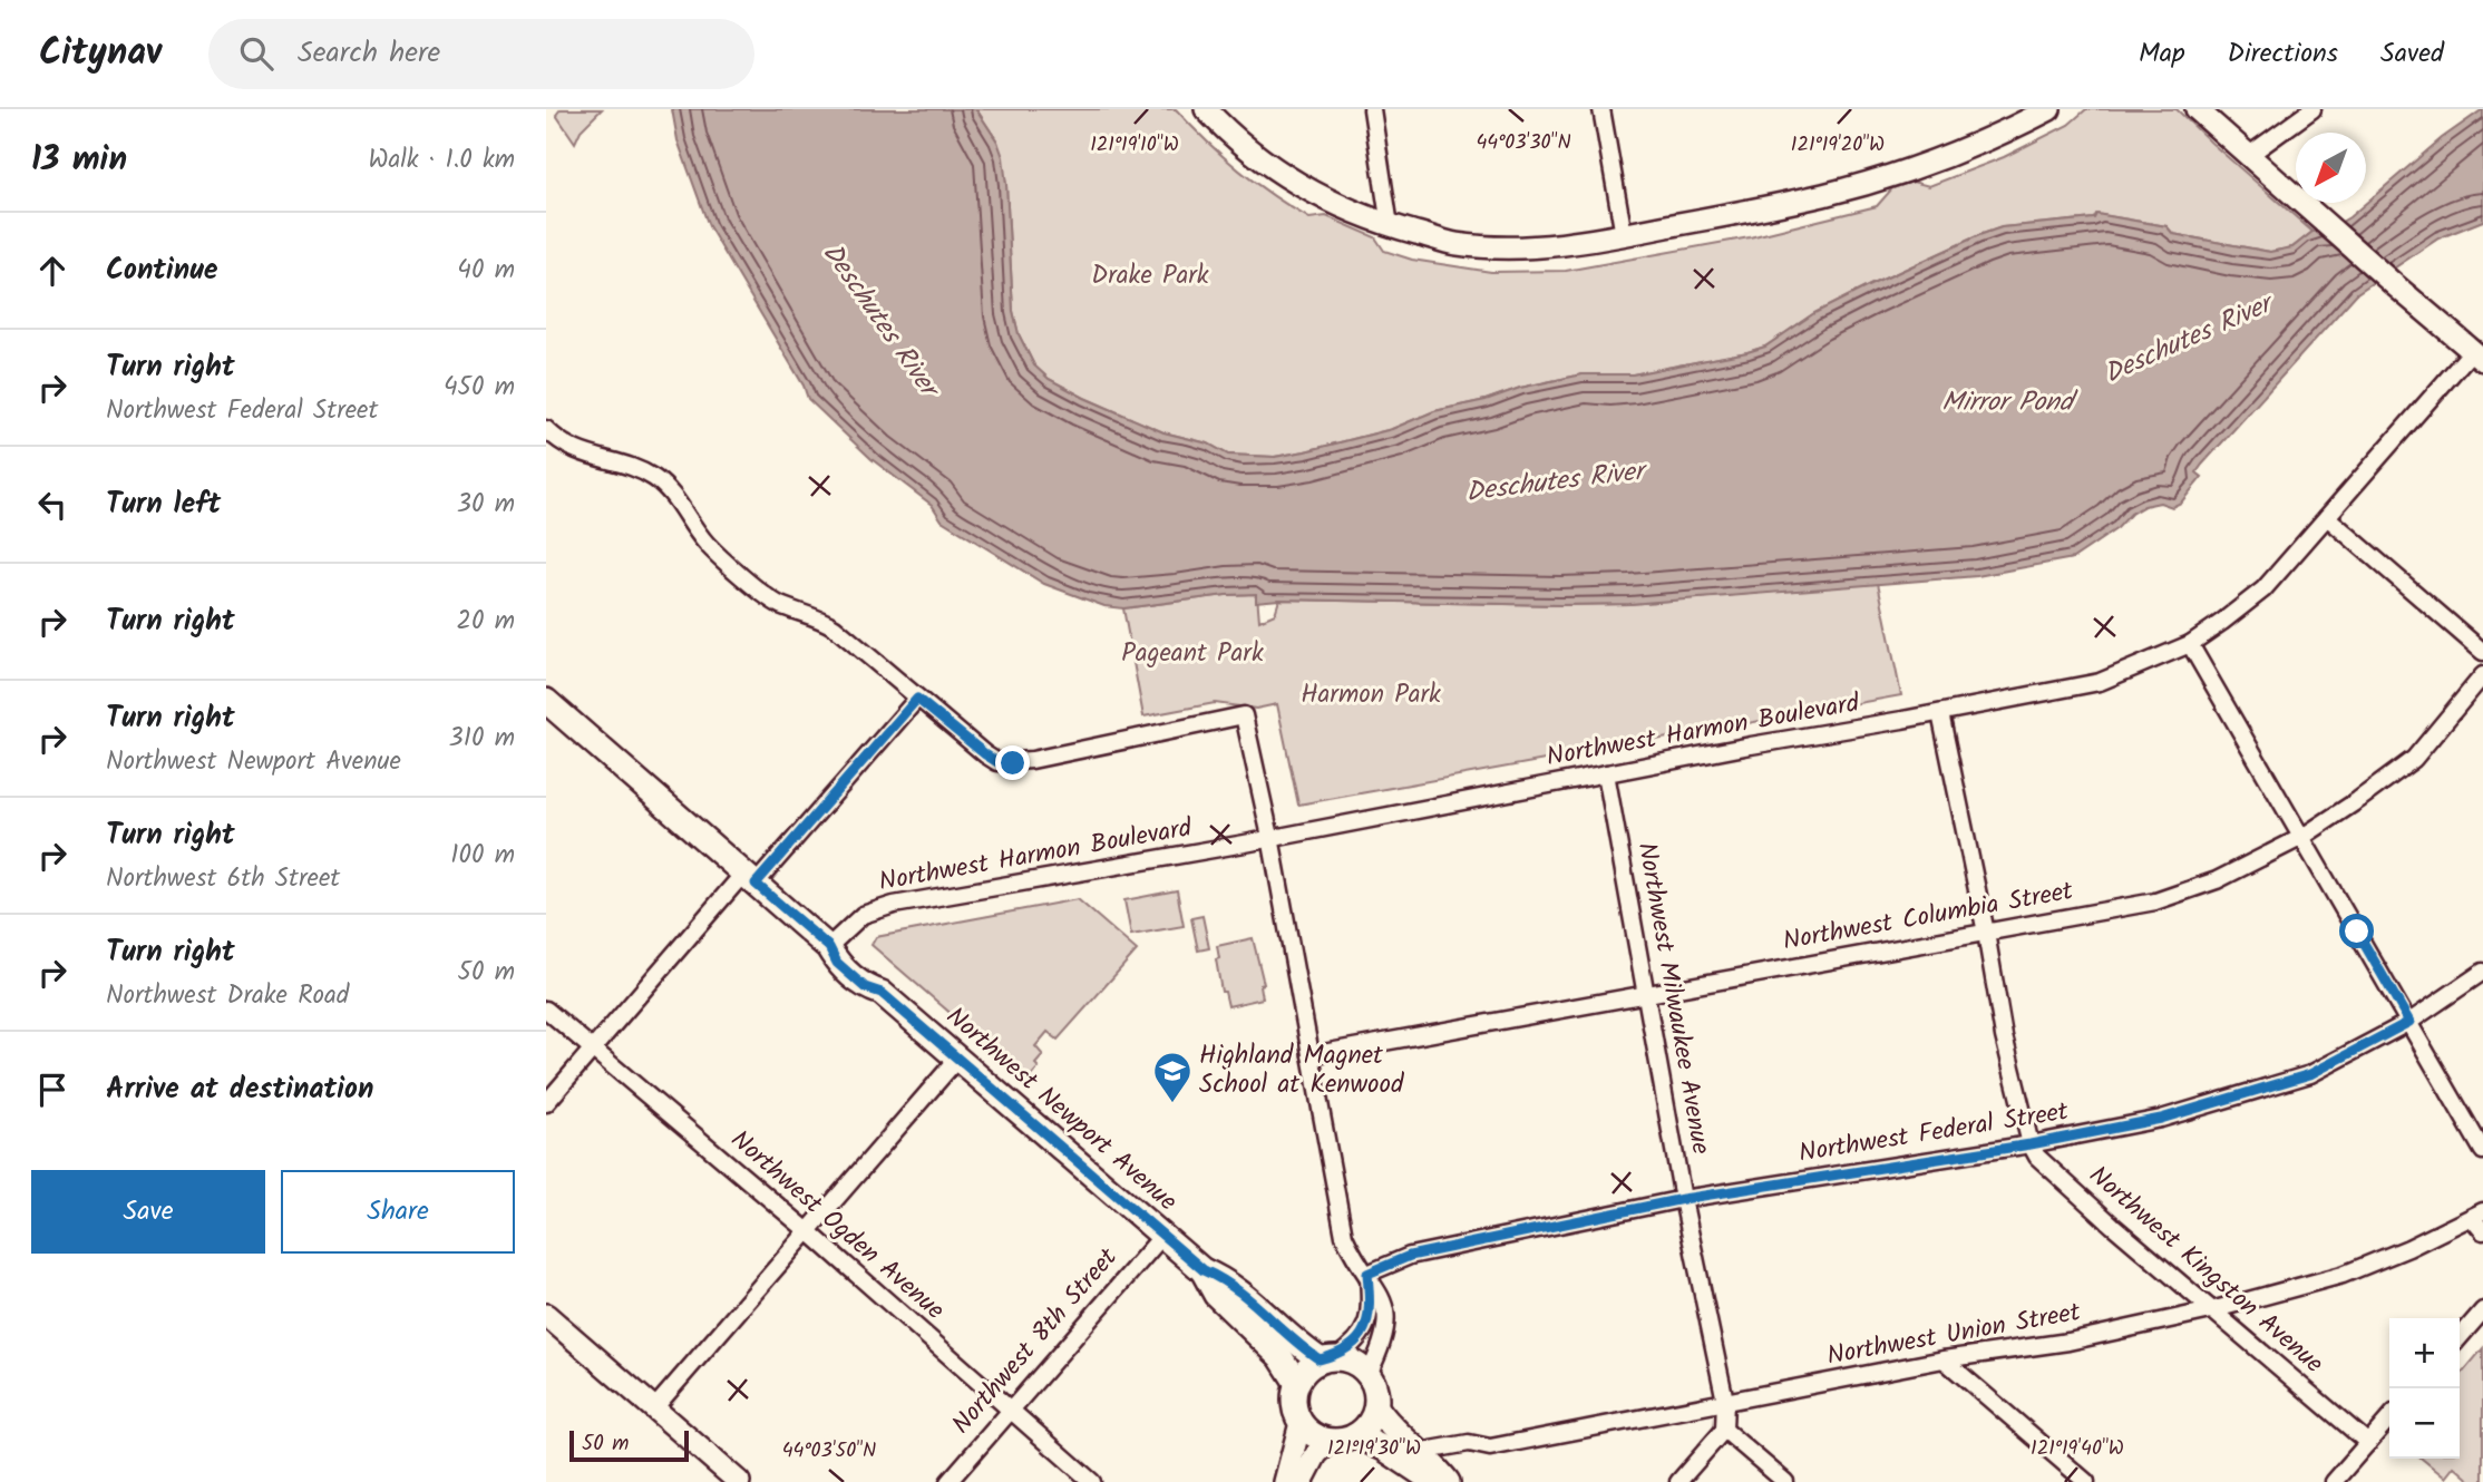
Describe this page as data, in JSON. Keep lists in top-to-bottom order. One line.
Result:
{"streets":{"main road":["Northwest Newport Avenue"],"street":["Northwest Harmon Boulevard","Northwest Columbia Street","Northwest Milwaukee Avenue","Northwest Federal Street","Northwest Ogden Avenue","Northwest Kingston Avenue","Northwest Union Street","Northwest 8th Street"]},"crossings":[["Northwest Harmon Boulevard","Northwest Milwaukee Avenue"],["Northwest Harmon Boulevard","Northwest Newport Avenue"],["Northwest Harmon Boulevard","Northwest Kingston Avenue"],["Northwest Columbia Street","Northwest Milwaukee Avenue"],["Northwest Columbia Street","Northwest Kingston Avenue"],["Northwest Milwaukee Avenue","Northwest Federal Street"],["Northwest Milwaukee Avenue","Northwest Union Street"],["Northwest Newport Avenue","Northwest 8th Street"],["Northwest Federal Street","Northwest Kingston Avenue"],["Northwest Ogden Avenue","Northwest 8th Street"],["Northwest Kingston Avenue","Northwest Union Street"]],"water":["Deschutes River","Mirror Pond"],"parks":["Drake Park","Pageant Park","Harmon Park"],"places":{"school or university":["Highland Magnet School at Kenwood"]},"scale_bar":"50 m","north":"bottom left","page":{"header":"Citynav","search":"Search here","nav":["Map","Directions","Saved"],"heading":["13 min","Walk · 1.0 km"],"list":[["Continue","40 m"],["Turn right","Northwest Federal Street","450 m"],["Turn left","30 m"],["Turn right","20 m"],["Turn right","Northwest Newport Avenue","310 m"],["Turn right","Northwest 6th Street","100 m"],["Turn right","Northwest Drake Road","50 m"],"Arrive at destination"],"buttons":["Save","Share"],"map_buttons":["+","−"],"scale":"50 m"},"coordinates":["44°03'30\"N","121°19'10\"W","121°19'20\"W","121°19'30\"W","121°19'40\"W","44°03'50\"N"]}
